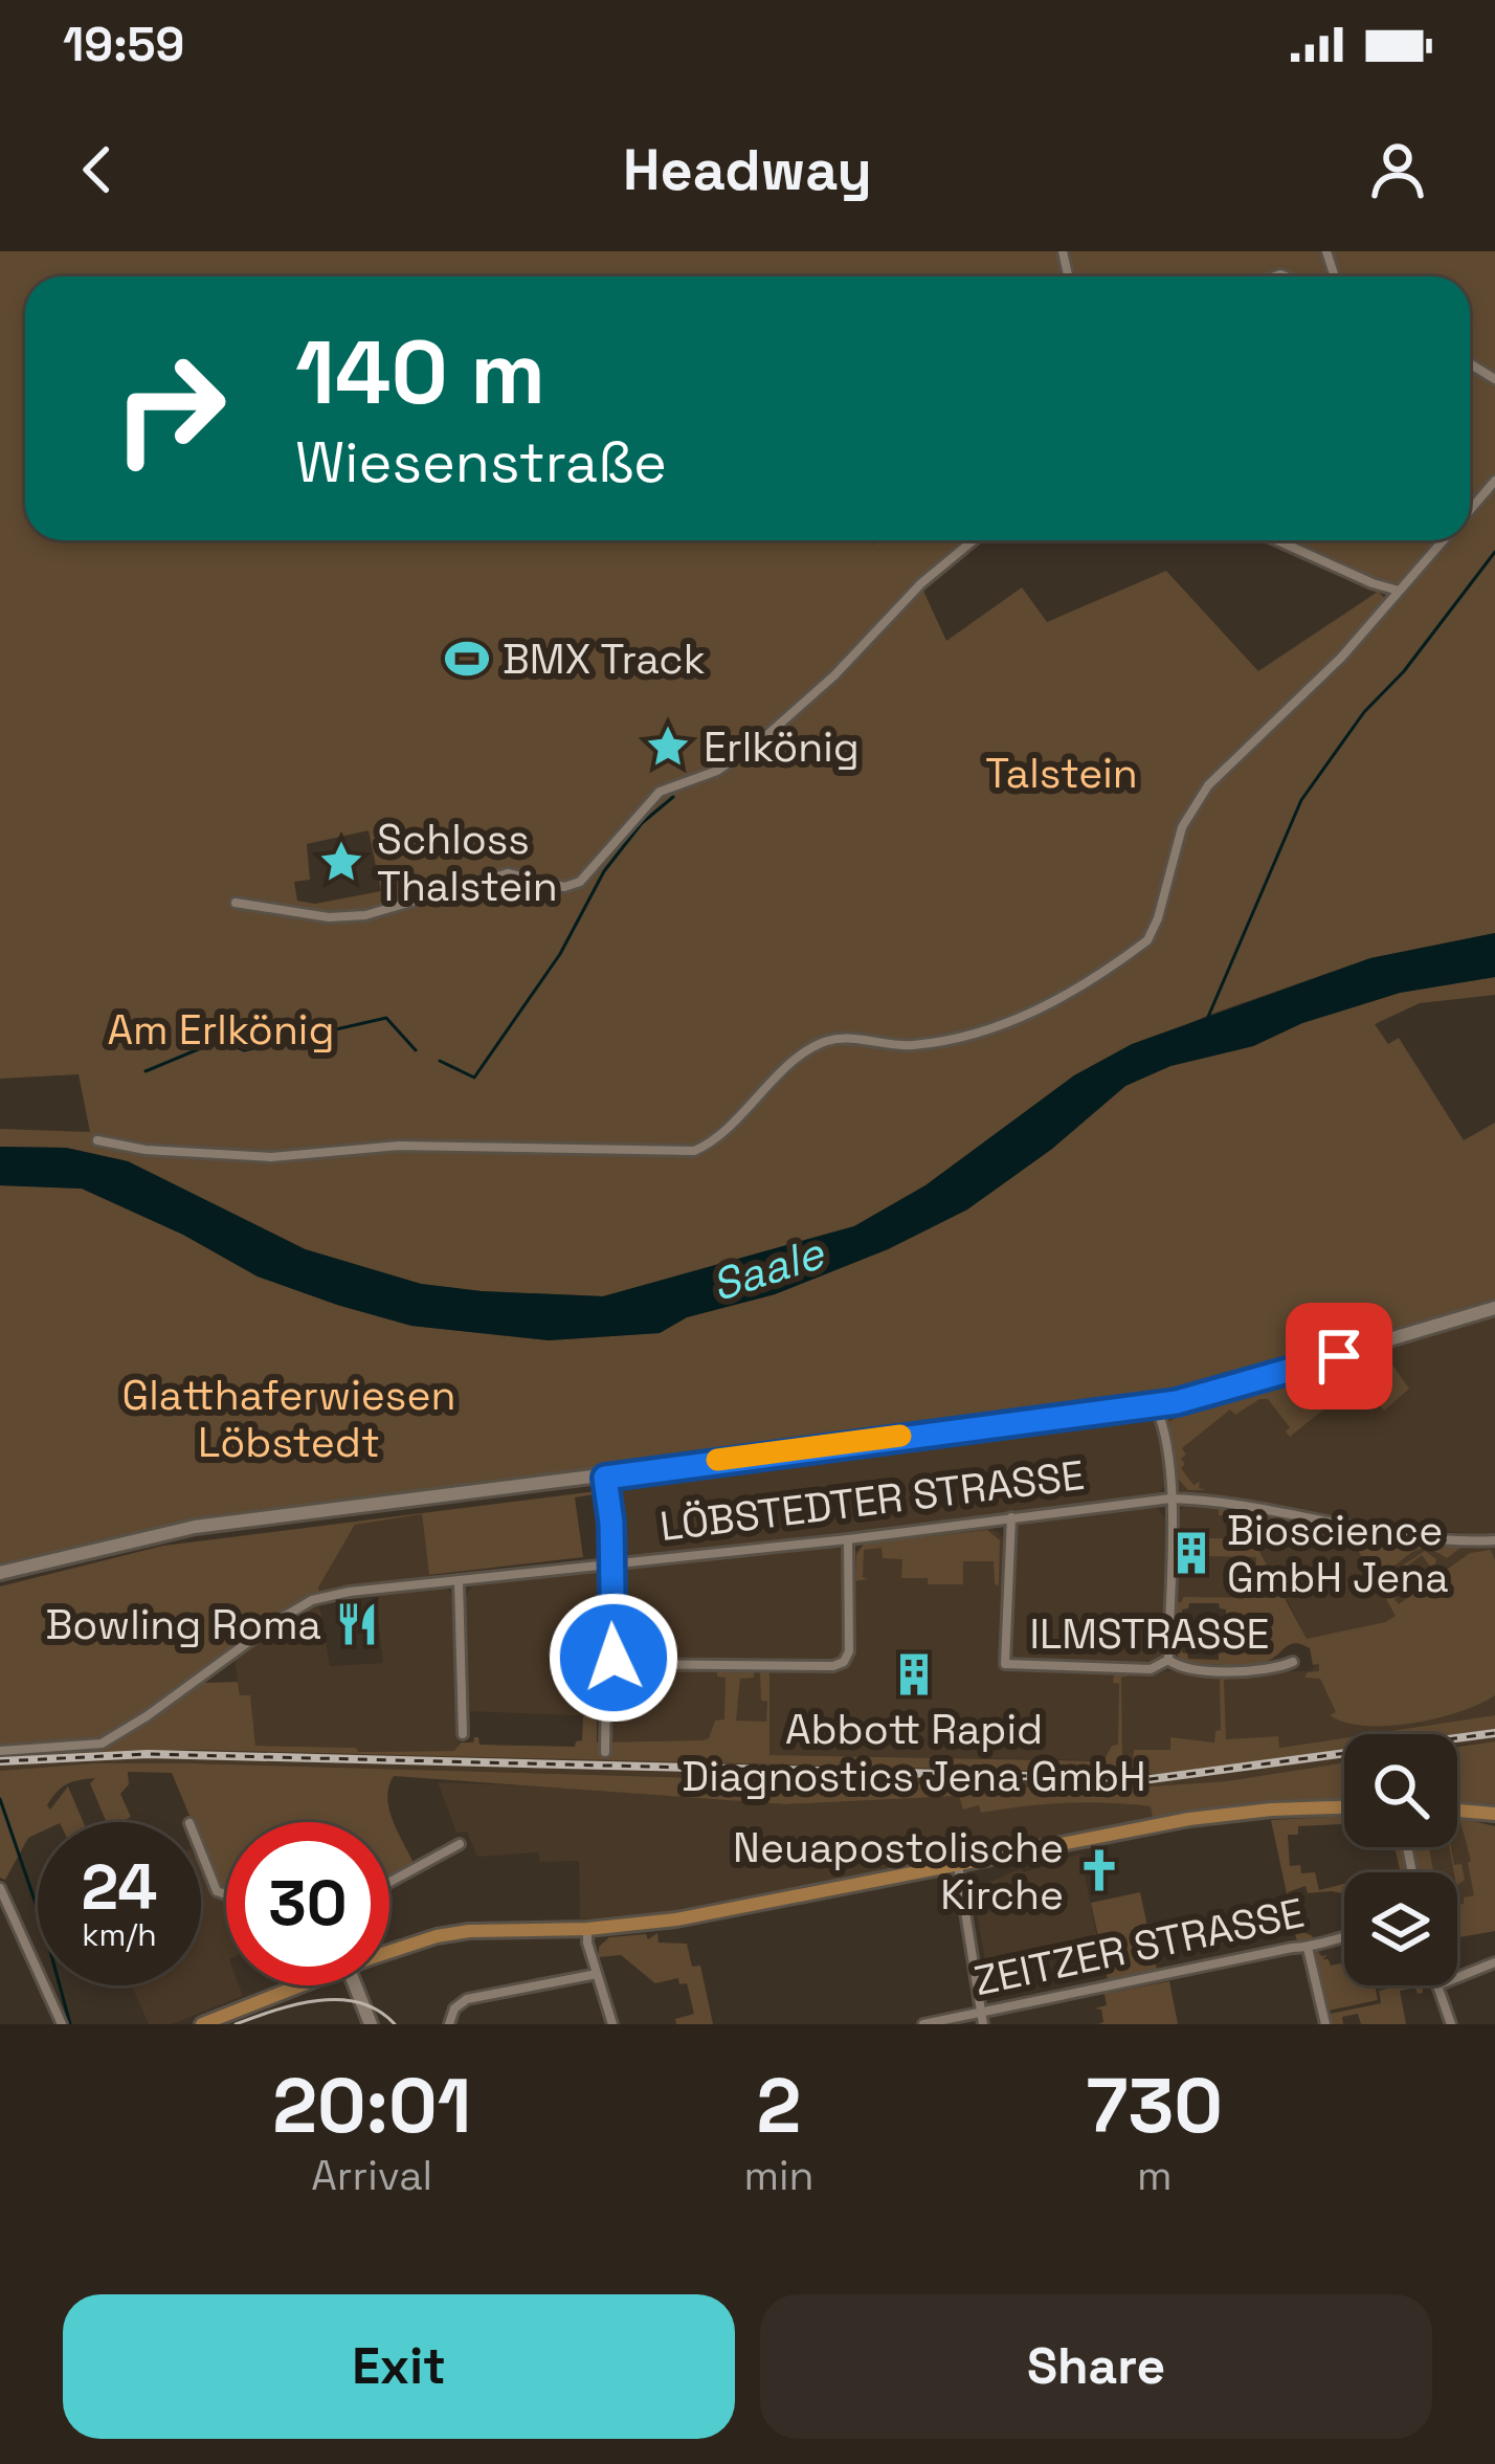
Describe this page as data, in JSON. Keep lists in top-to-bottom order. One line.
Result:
{"streets":{"street":["LÖBSTEDTER STRASSE","ILMSTRASSE","ZEITZER STRASSE"]},"crossings":[["LÖBSTEDTER STRASSE","ILMSTRASSE"]],"water":["Saale"],"parks":["Talstein","Am Erlkönig","Glatthaferwiesen Löbstedt"],"places":{"sports":["BMX Track"],"place":["Erlkönig","Schloss Thalstein"],"building":["Bioscience GmbH Jena","Abbott Rapid Diagnostics Jena GmbH"],"restaurant":["Bowling Roma"],"church":["Neuapostolische Kirche"]},"page":{"status":"19:59","header":"Headway","turn":["140 m","Wiesenstraße"],"speed":"24 km/h","limit":"30","eta":["20:01","Arrival","2","min","730","m"],"buttons":["Exit","Share"]}}
